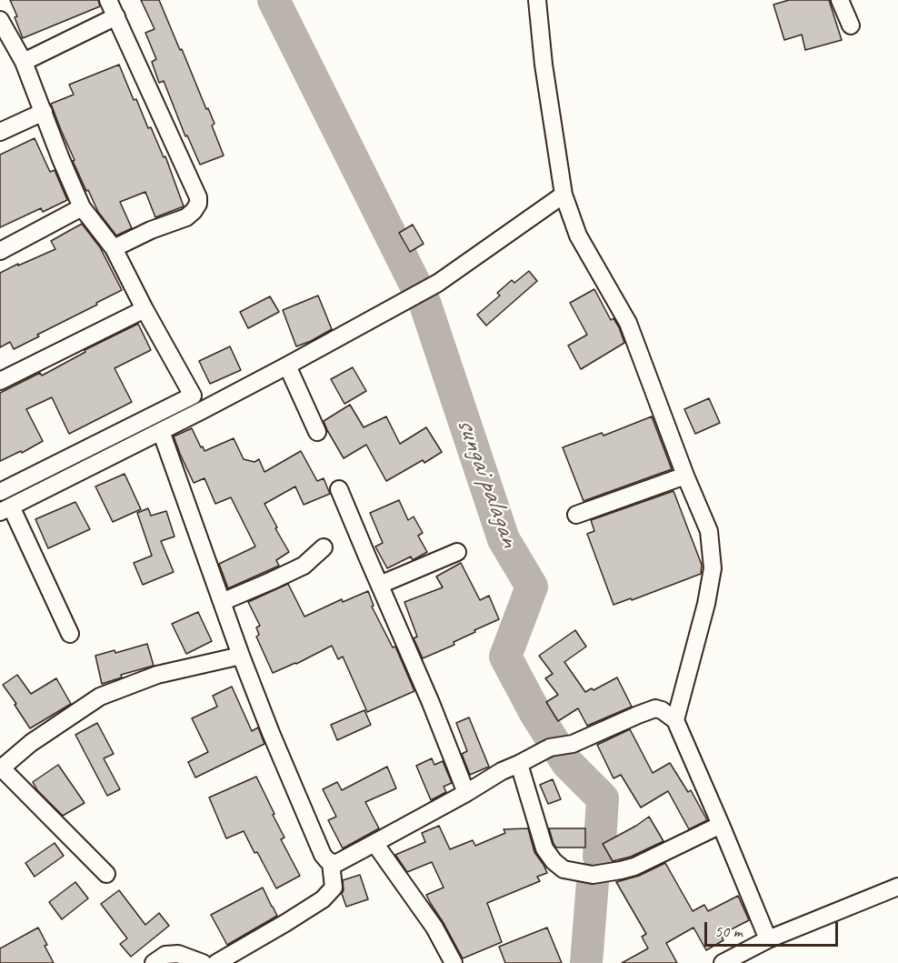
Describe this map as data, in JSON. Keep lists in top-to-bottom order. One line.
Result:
{"water":["sungai palagan"],"scale_bar":"50 m"}
